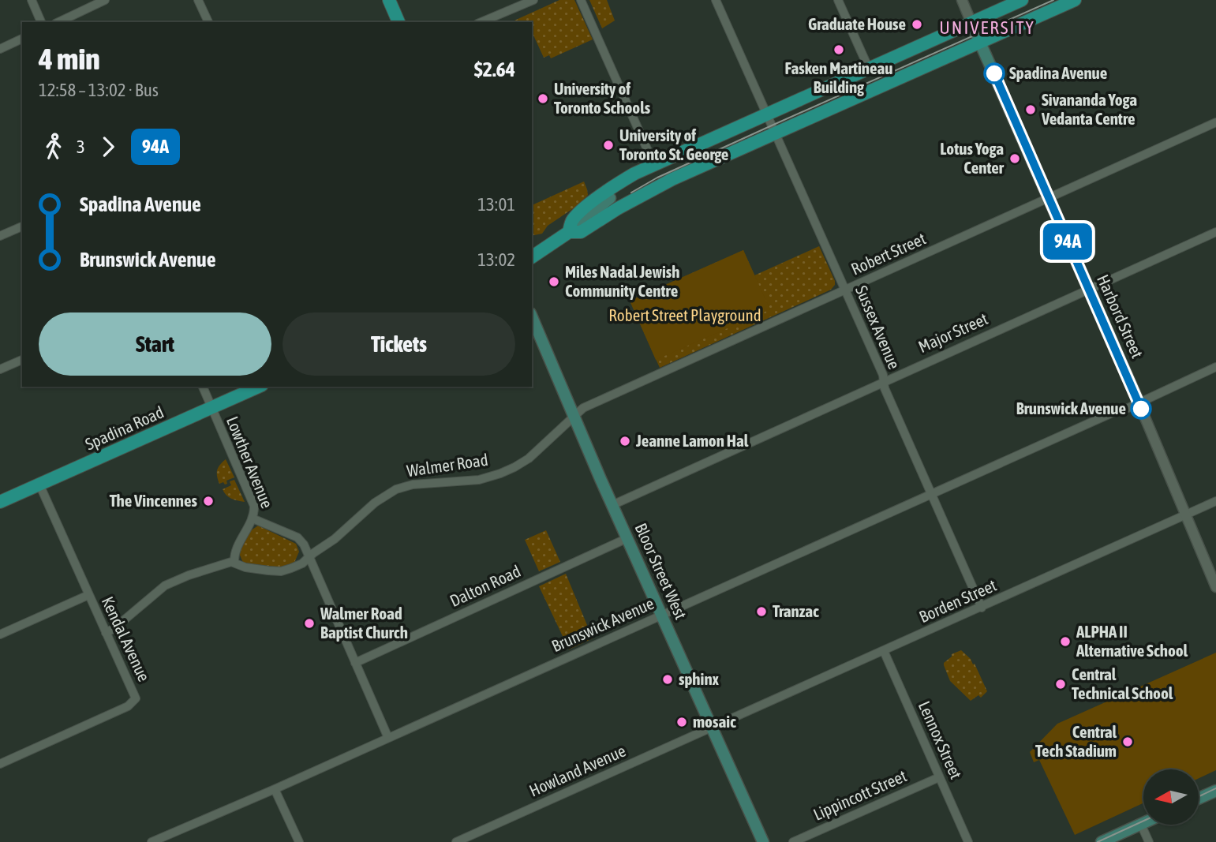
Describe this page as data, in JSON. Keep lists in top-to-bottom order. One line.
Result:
{"streets":{"main road":["Harbord Street","Spadina Road","Bloor Street West"],"street":["Robert Street","Sussex Avenue","Major Street","Lowther Avenue","Walmer Road","Dalton Road","Borden Street","Brunswick Avenue","Kendal Avenue","Lennox Street","Howland Avenue","Lippincott Street"]},"crossings":[["Robert Street","Harbord Street"],["Robert Street","Sussex Avenue"],["Robert Street","Walmer Road"],["Robert Street","Bloor Street West"],["Harbord Street","Major Street"],["Harbord Street","Borden Street"],["Harbord Street","Brunswick Avenue"],["Sussex Avenue","Major Street"],["Sussex Avenue","Borden Street"],["Sussex Avenue","Brunswick Avenue"],["Major Street","Bloor Street West"],["Spadina Road","Lowther Avenue"],["Spadina Road","Kendal Avenue"],["Lowther Avenue","Walmer Road"],["Lowther Avenue","Dalton Road"],["Lowther Avenue","Brunswick Avenue"],["Walmer Road","Bloor Street West"],["Bloor Street West","Dalton Road"],["Bloor Street West","Borden Street"],["Bloor Street West","Brunswick Avenue"],["Bloor Street West","Howland Avenue"],["Borden Street","Lennox Street"],["Borden Street","Howland Avenue"],["Lennox Street","Lippincott Street"]],"districts":["UNIVERSITY"],"parks":["Robert Street Playground"],"places":["Graduate House","Fasken Martineau Building","Spadina Avenue","University of Toronto Schools","Sivananda Yoga Vedanta Centre","University of Toronto St. George","Lotus Yoga Center","Miles Nadal Jewish Community Centre","Brunswick Avenue","Jeanne Lamon Hal","The Vincennes","Tranzac","Walmer Road Baptist Church","ALPHA II Alternative School","sphinx","Central Technical School","mosaic","Central Tech Stadium"],"lines":["bus line 94A"],"north":"left","page":{"on_map":"94A","heading":["4 min","12:58 – 13:02 · Bus","$2.64"],"legs":["3","94A"],"list":[{"name":"Spadina Avenue","value":"13:01"},{"name":"Brunswick Avenue","value":"13:02"}],"buttons":["Start","Tickets"]}}
